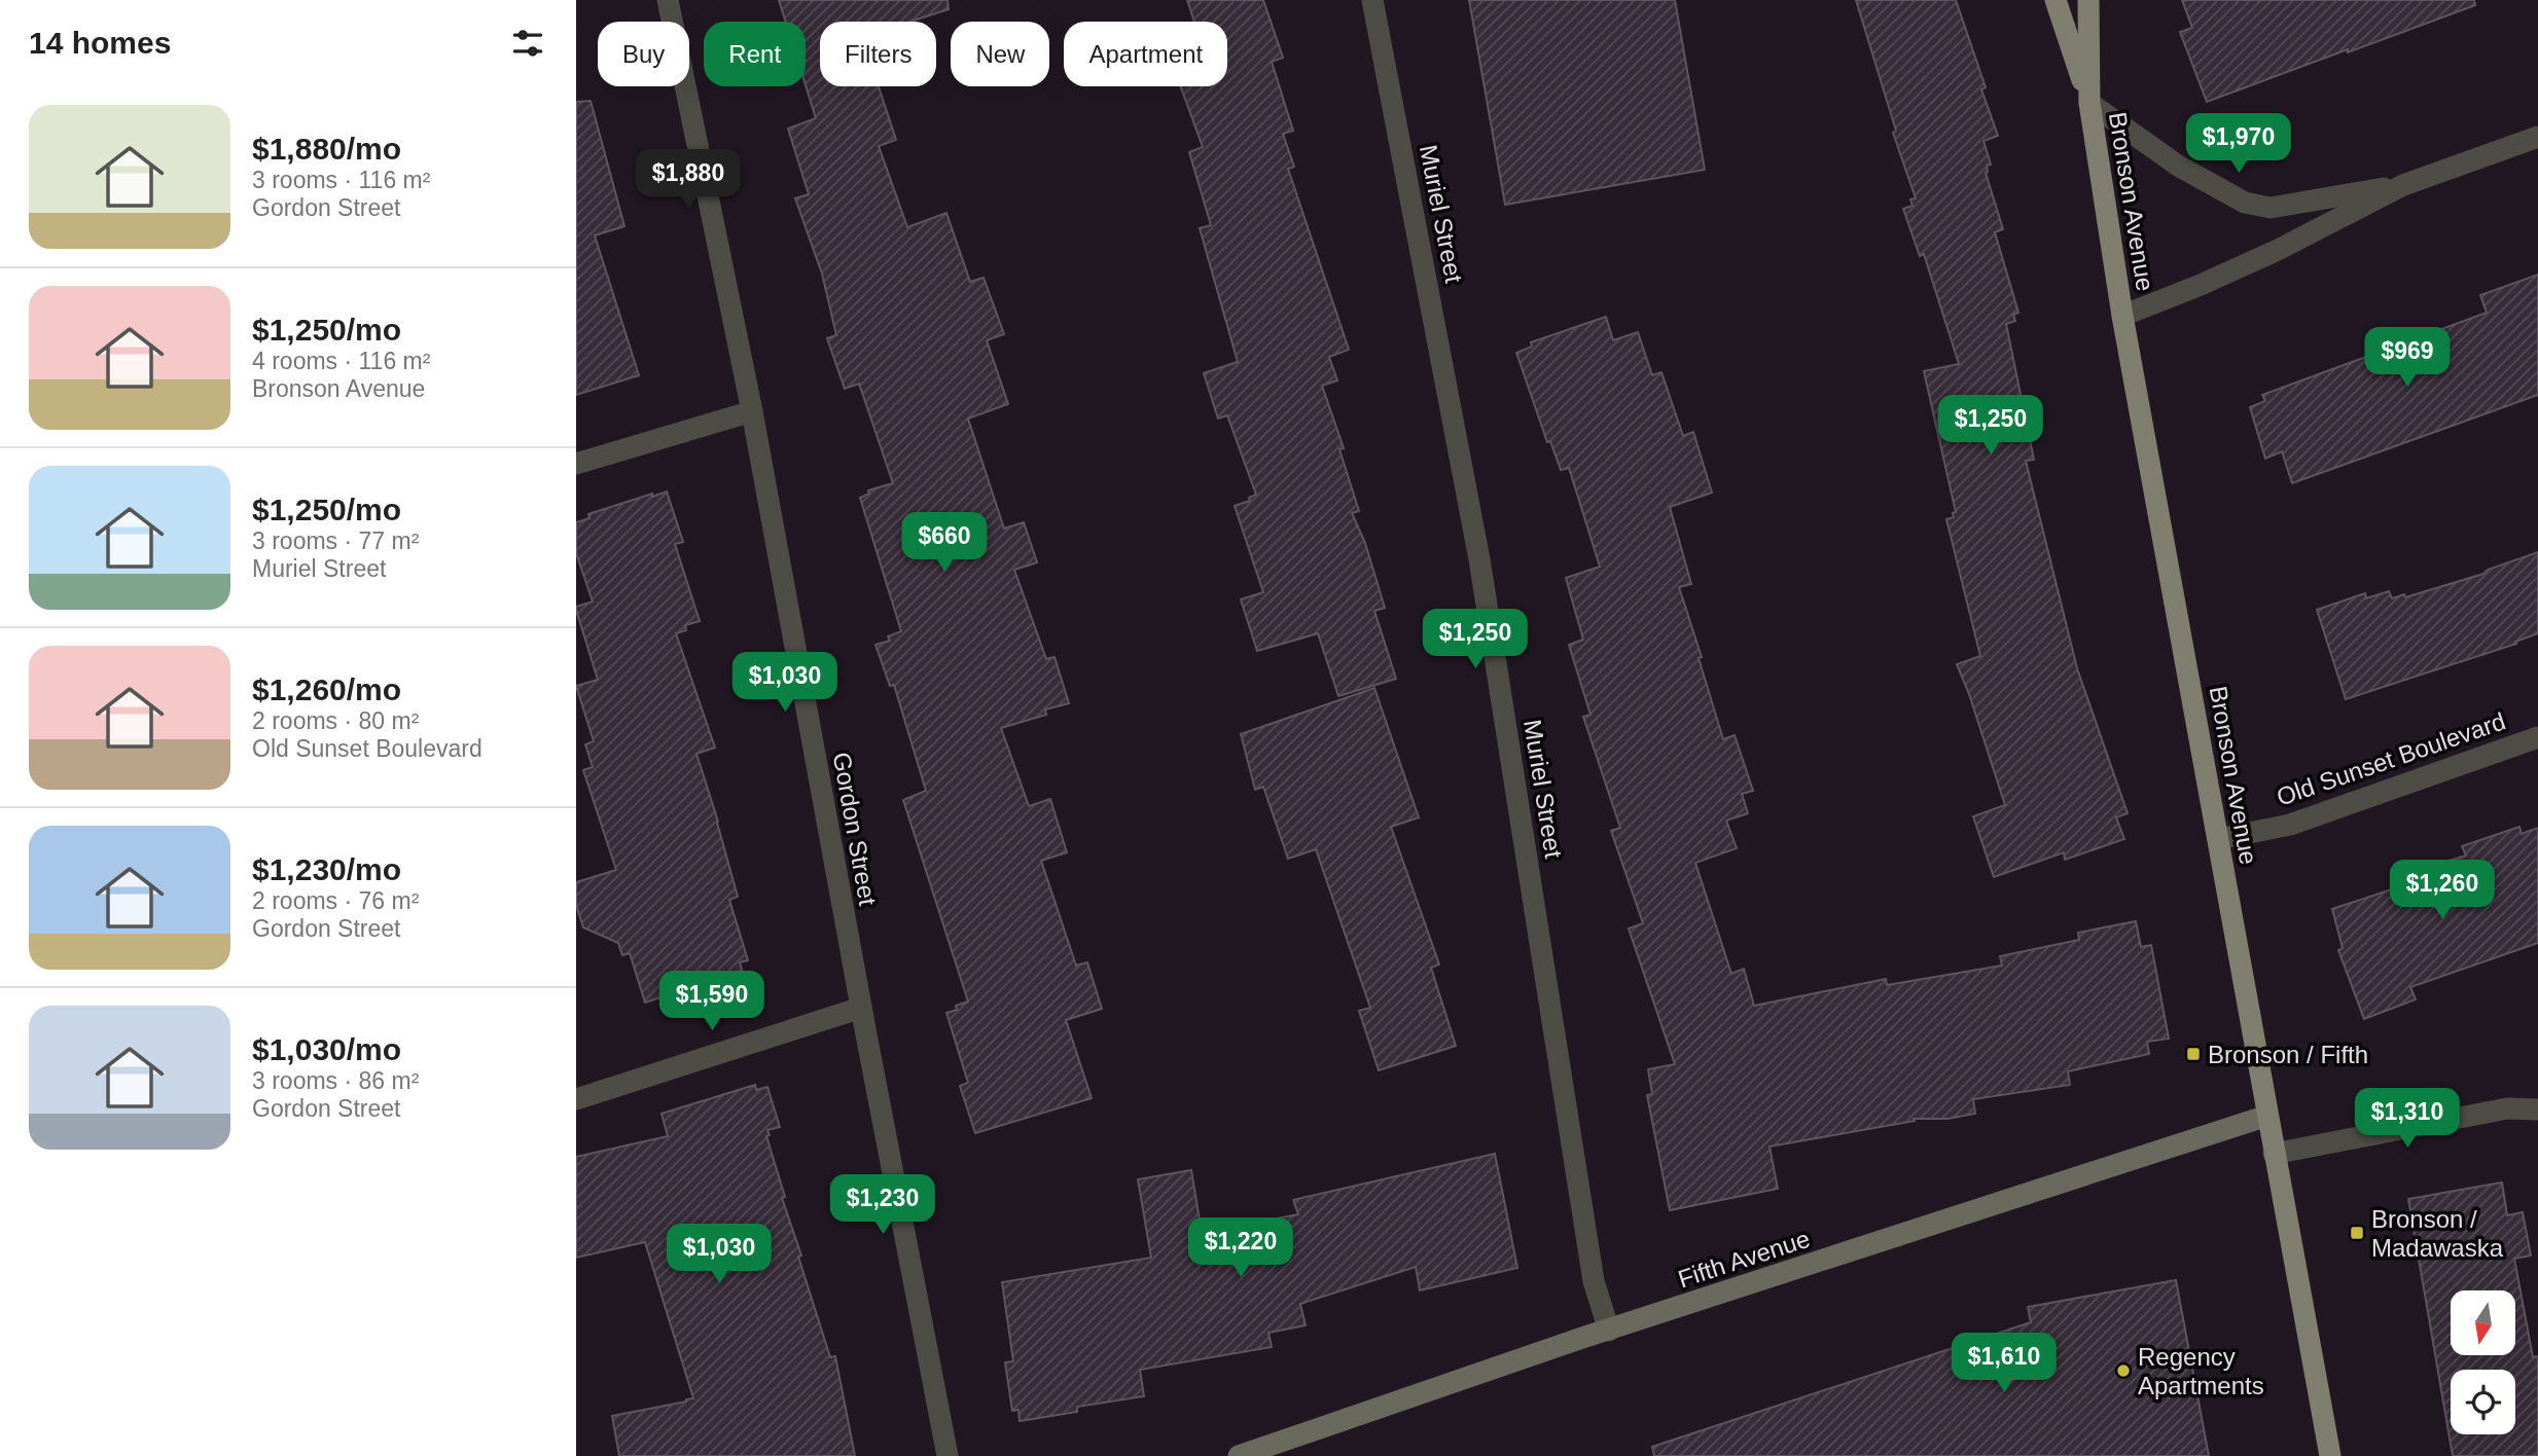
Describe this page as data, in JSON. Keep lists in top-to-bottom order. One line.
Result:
{"streets":{"main road":["Bronson Avenue"],"street":["Muriel Street","Old Sunset Boulevard","Gordon Street","Fifth Avenue"]},"crossings":[["Bronson Avenue","Old Sunset Boulevard"],["Bronson Avenue","Fifth Avenue"],["Muriel Street","Fifth Avenue"]],"places":{"transit":["Bronson / Fifth","Bronson / Madawaska"],"other":["Regency Apartments"]},"north":"bottom","page":{"heading":"14 homes","chip":["Buy","Rent","Filters","New","Apartment"],"list":[{"name":"$1,880/mo","note":"3 rooms · 116 m² · Gordon Street"},{"name":"$1,250/mo","note":"4 rooms · 116 m² · Bronson Avenue"},{"name":"$1,250/mo","note":"3 rooms · 77 m² · Muriel Street"},{"name":"$1,260/mo","note":"2 rooms · 80 m² · Old Sunset Boulevard"},{"name":"$1,230/mo","note":"2 rooms · 76 m² · Gordon Street"},{"name":"$1,030/mo","note":"3 rooms · 86 m² · Gordon Street"}],"price":["$1,970","$1,880","$969","$1,250","$660","$1,250","$1,030","$1,260","$1,590","$1,310","$1,230","$1,220","$1,030","$1,610"]}}
